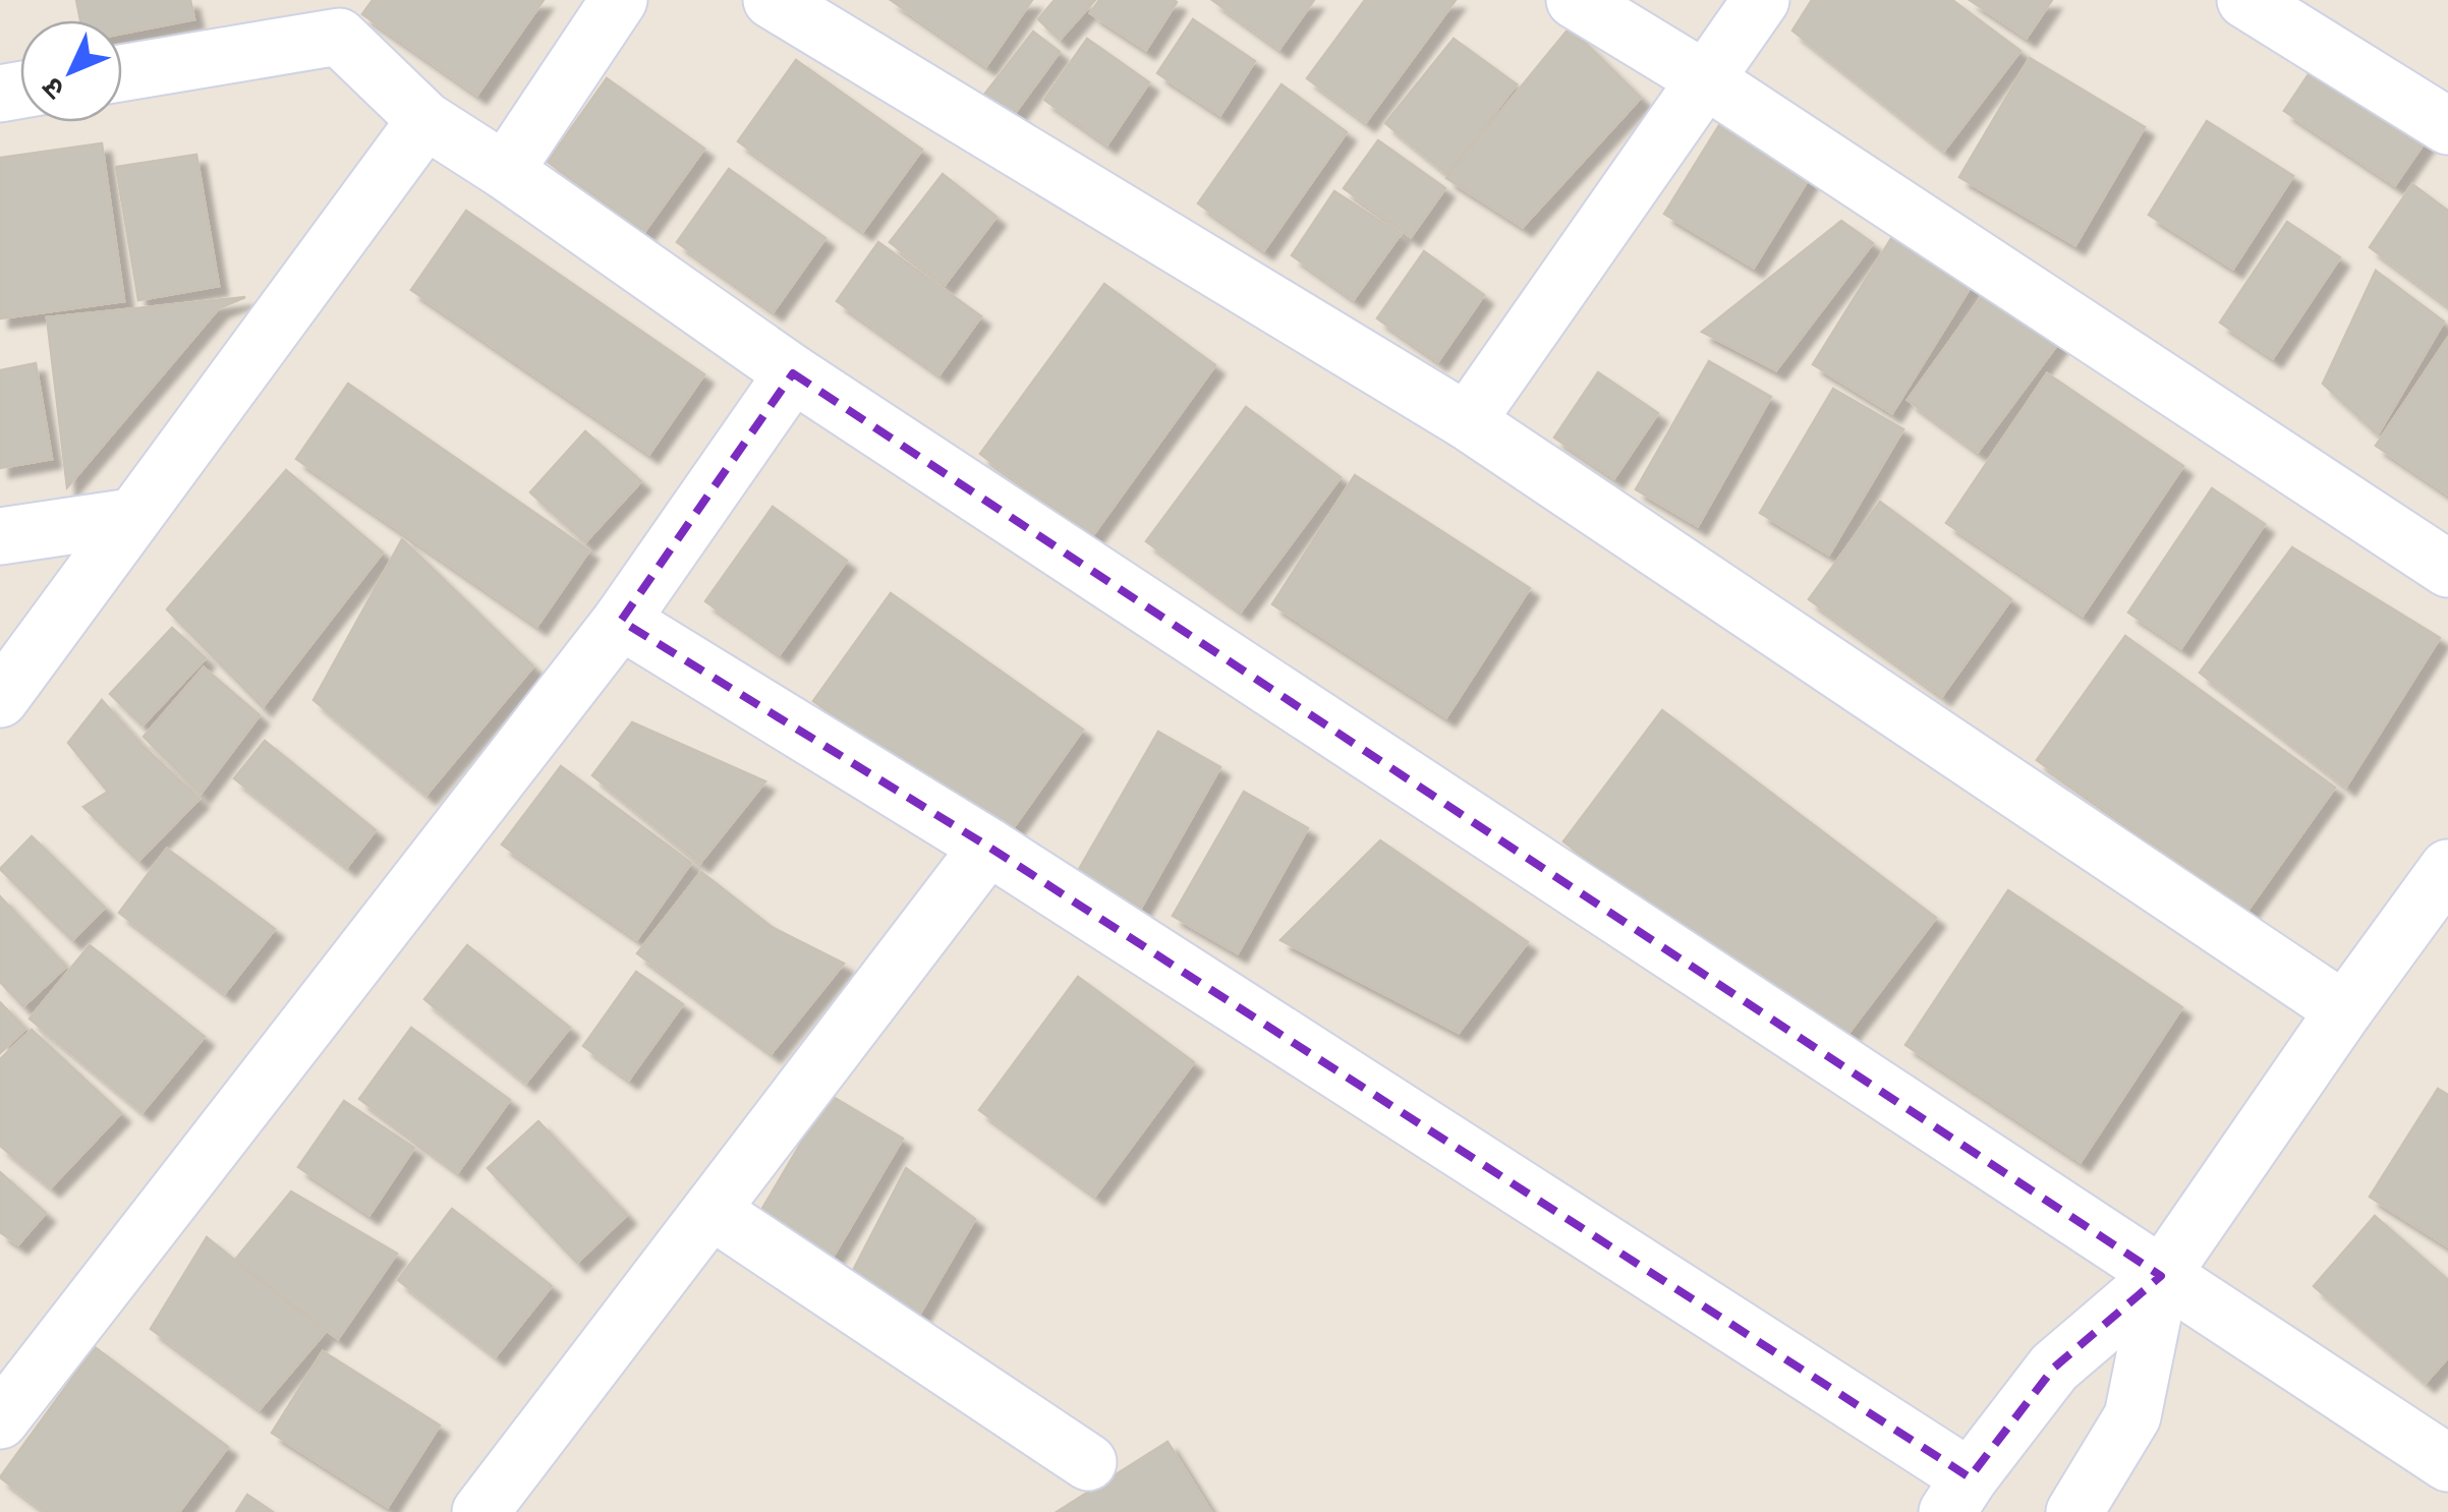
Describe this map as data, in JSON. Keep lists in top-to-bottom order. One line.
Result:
{"north":"bottom left"}
